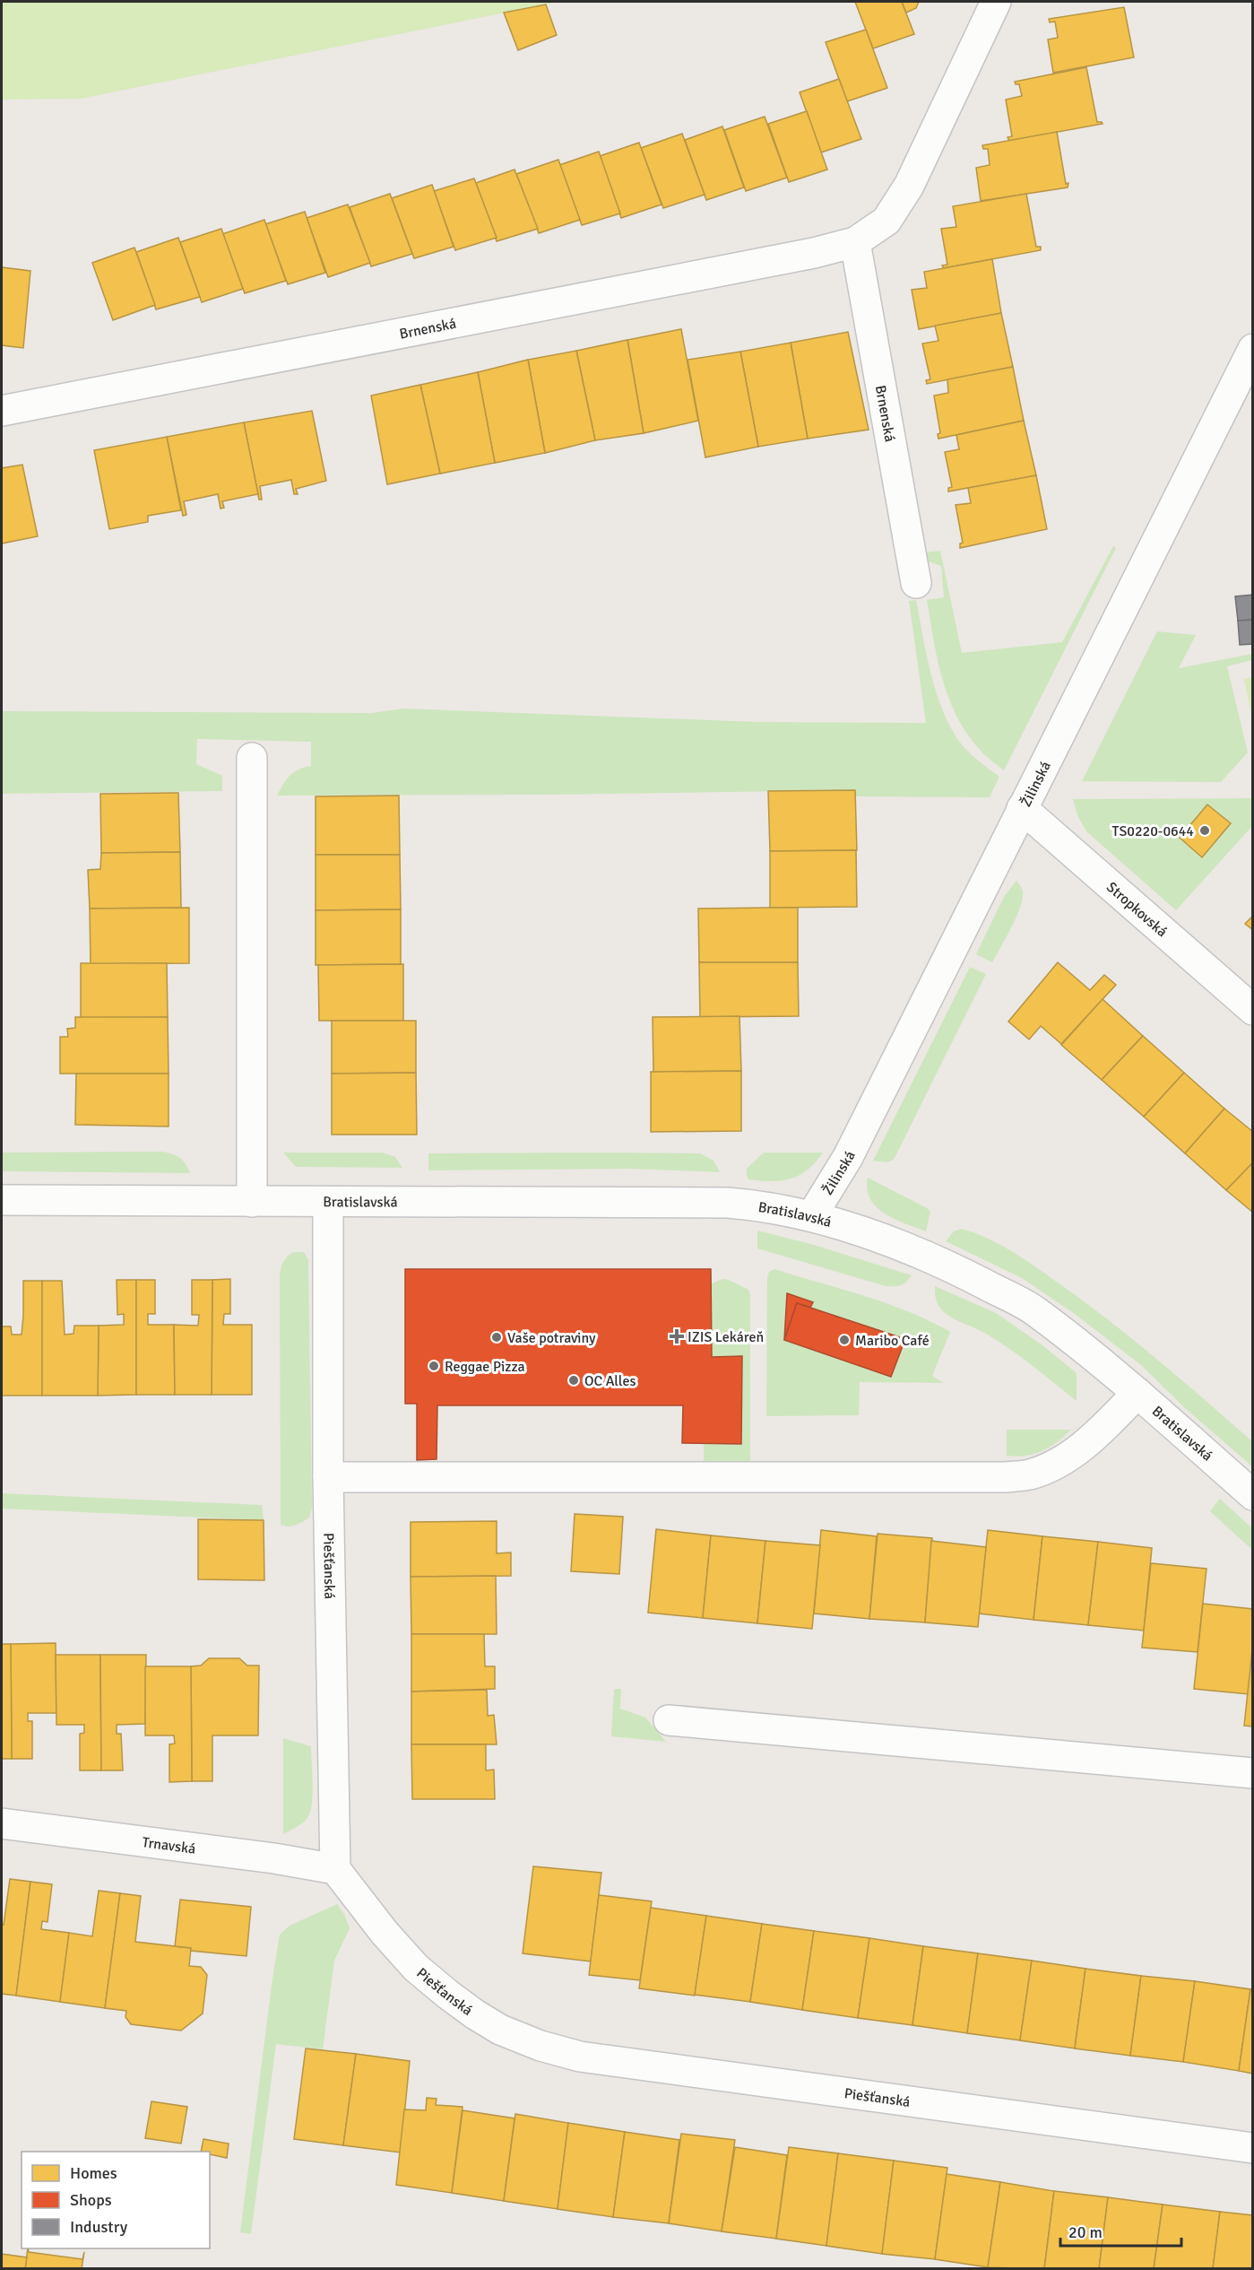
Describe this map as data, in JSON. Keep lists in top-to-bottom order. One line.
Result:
{"streets":{"street":["Brnenská","Žilinská","Stropkovská","Bratislavská","Piešťanská","Trnavská"]},"crossings":[["Žilinská","Stropkovská"],["Žilinská","Bratislavská"],["Bratislavská","Piešťanská"],["Piešťanská","Trnavská"]],"places":{"other":["TS0220-0644","Vaše potraviny","Maribo Café","Reggae Pizza","OC Alles"],"health":["IZIS Lekáreň"]},"legend":["Homes","Shops","Industry"],"scale_bar":"20 m"}
